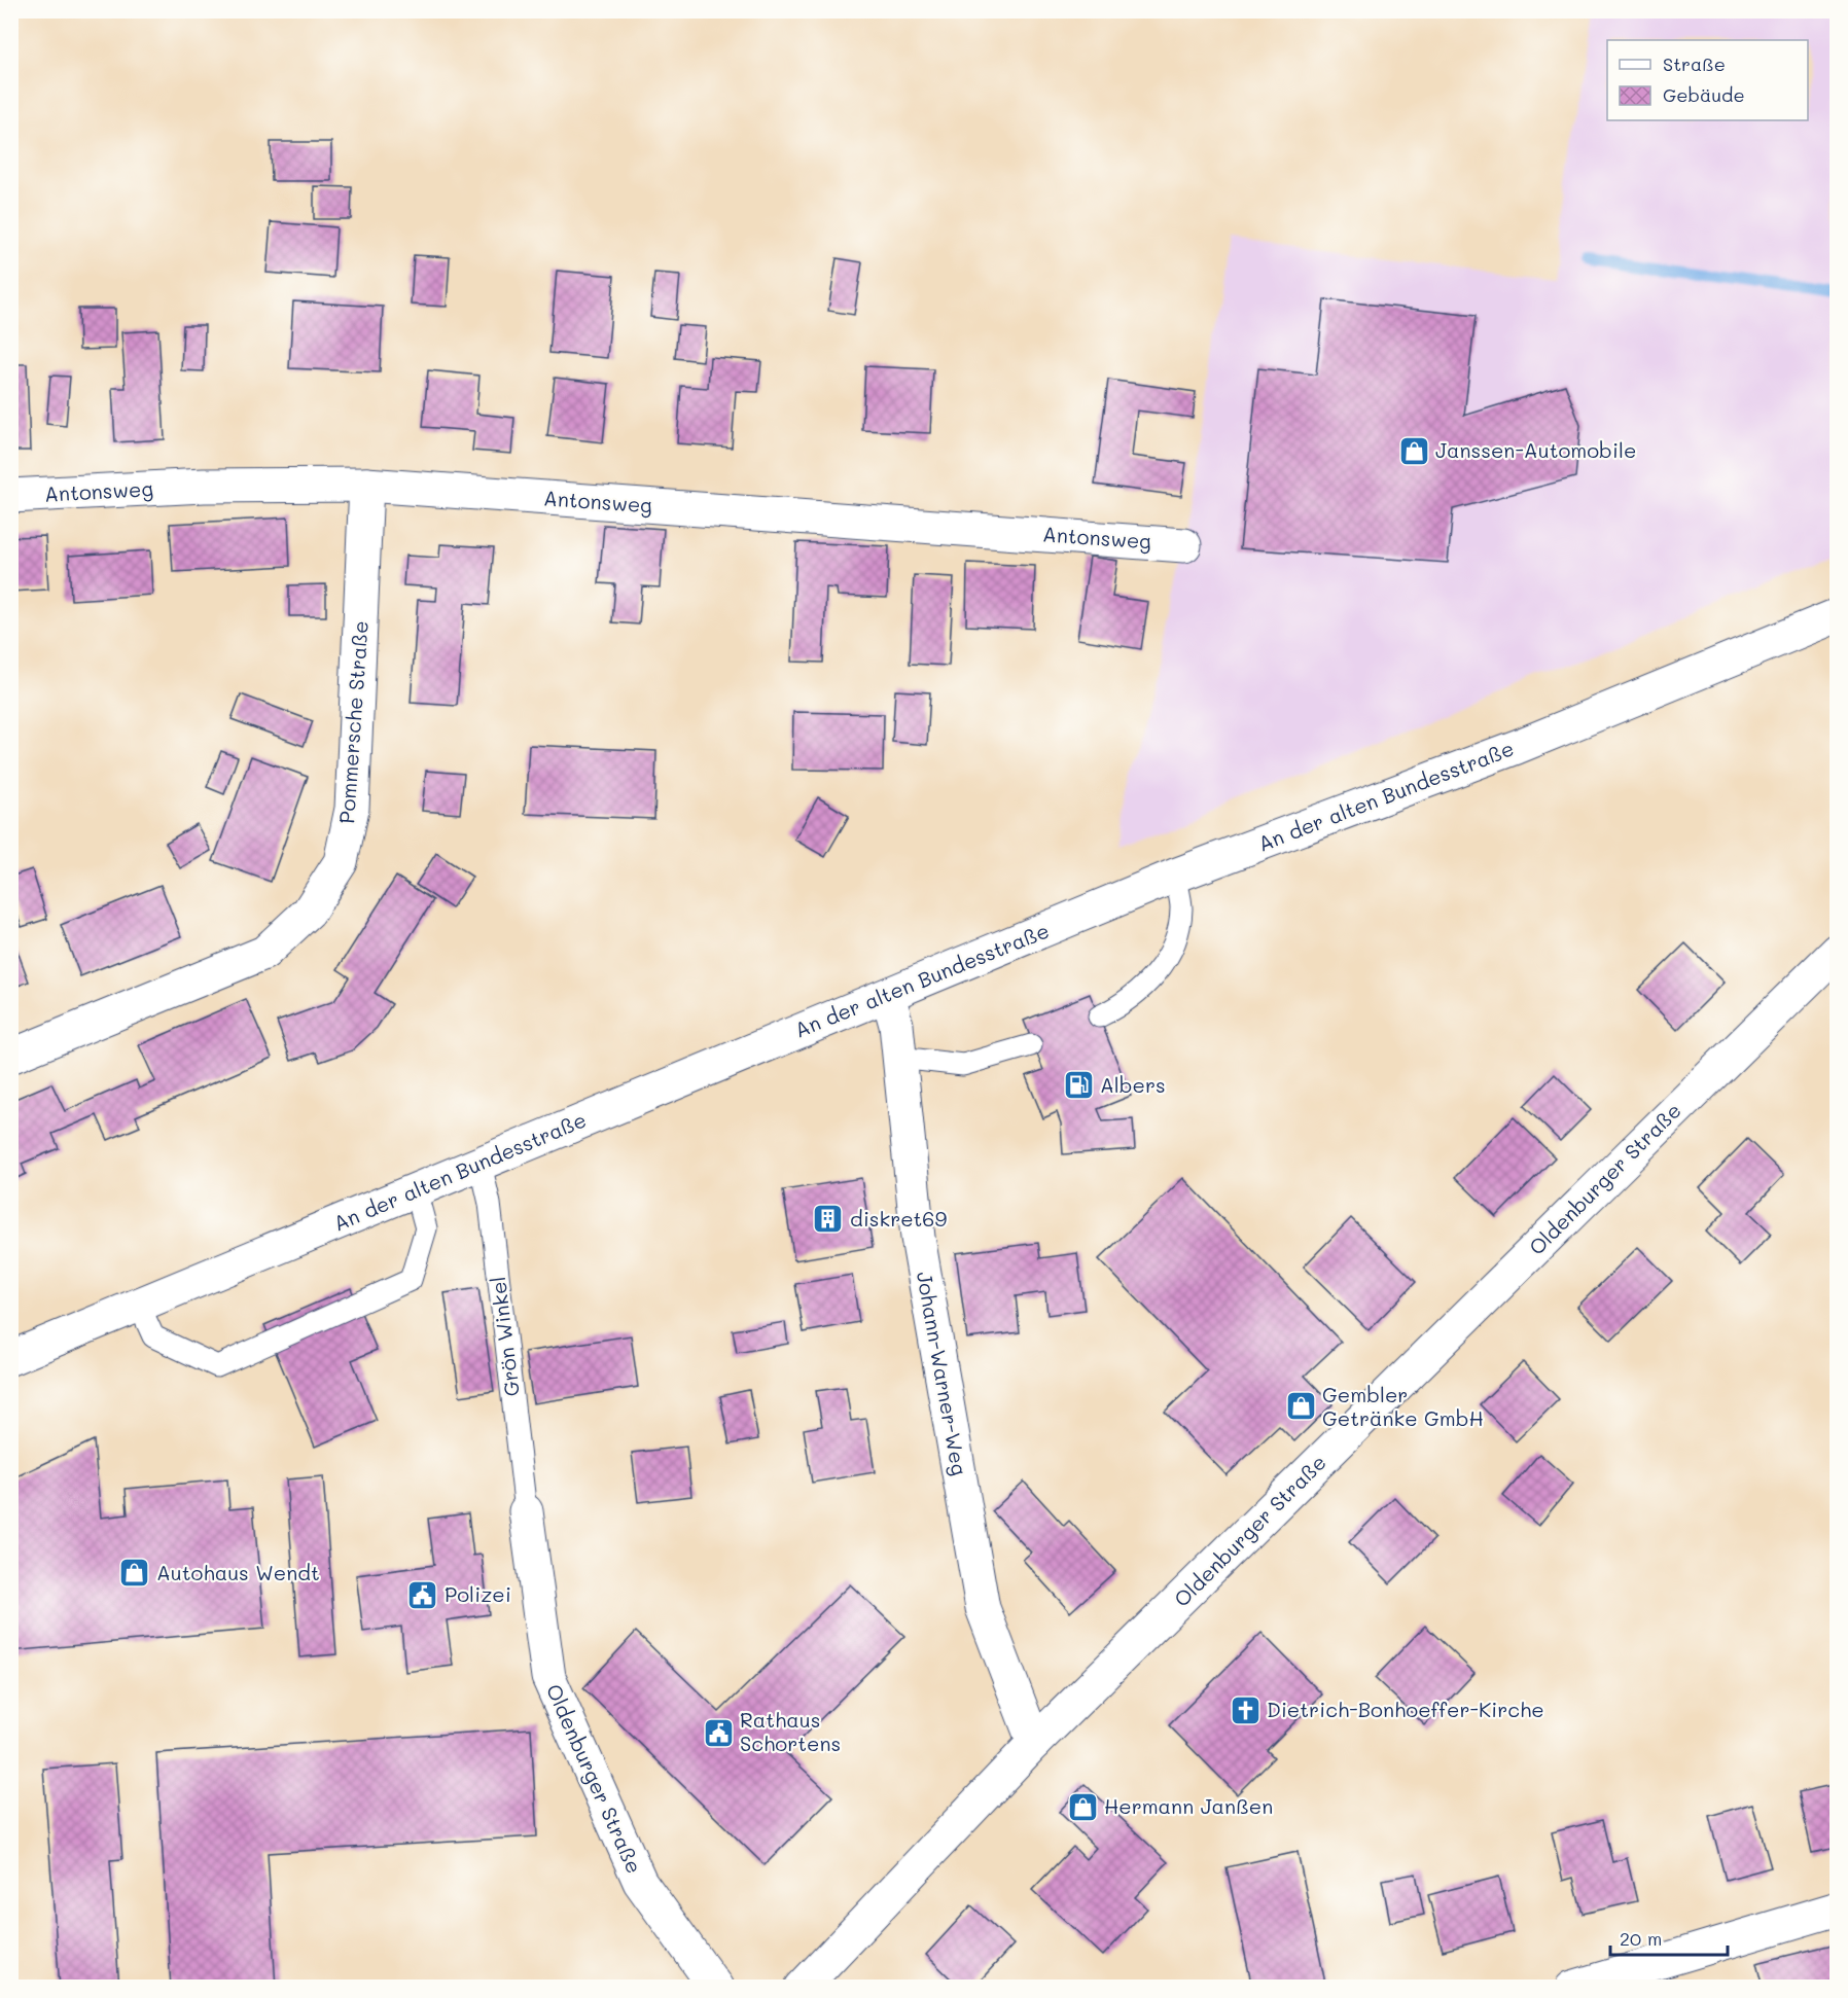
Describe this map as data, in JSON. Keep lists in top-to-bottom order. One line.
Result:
{"streets":{"street":["Antonsweg","Pommersche Straße","An der alten Bundesstraße","Oldenburger Straße","Johann-Warner-Weg"],"lane":["Grön Winkel"]},"crossings":[["Antonsweg","Pommersche Straße"],["An der alten Bundesstraße","Grön Winkel"],["An der alten Bundesstraße","Johann-Warner-Weg"],["Oldenburger Straße","Grön Winkel"],["Oldenburger Straße","Johann-Warner-Weg"]],"places":{"shop":["Janssen-Automobile","Gembler Getränke GmbH","Autohaus Wendt","Hermann Janßen"],"fuel station":["Albers"],"building":["diskret69"],"public building":["Polizei","Rathaus Schortens"],"church":["Dietrich-Bonhoeffer-Kirche"]},"legend":["Straße","Gebäude"],"scale_bar":"20 m"}
